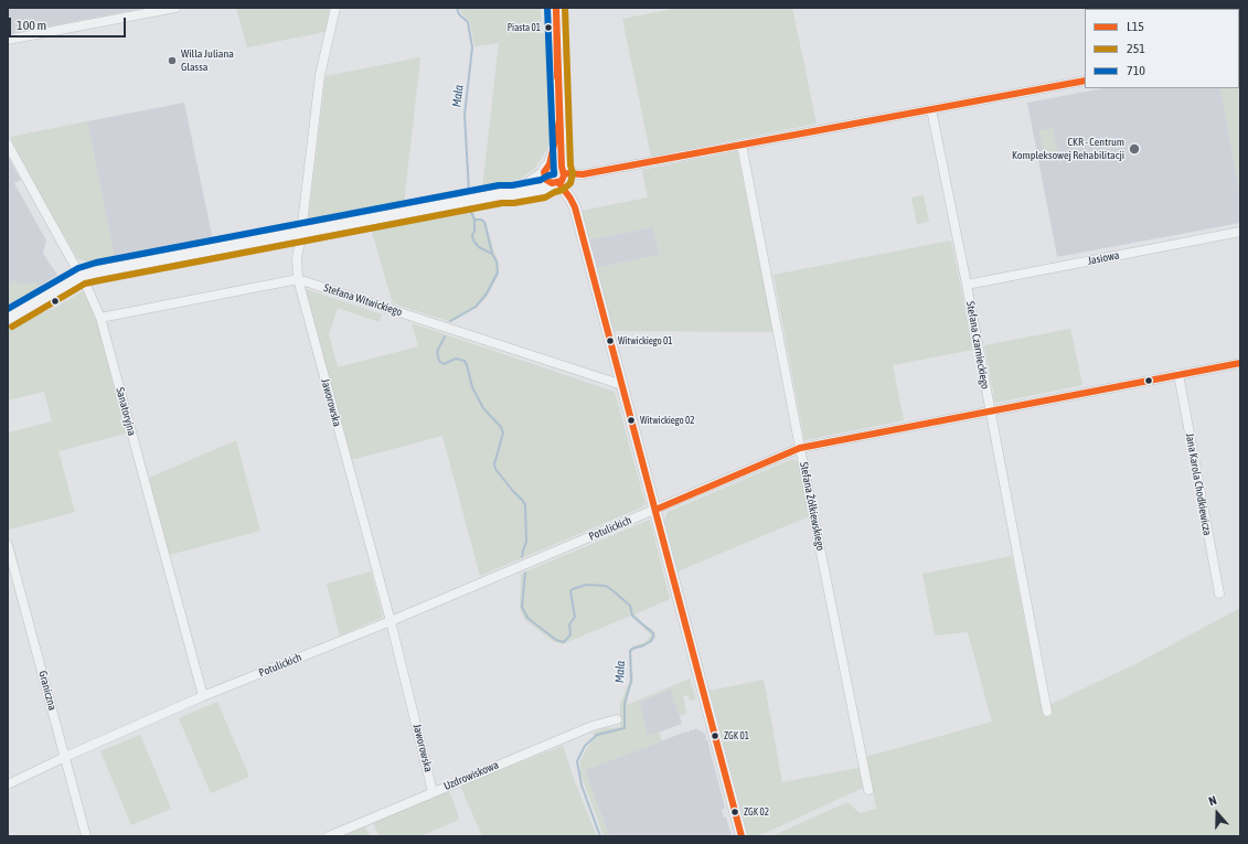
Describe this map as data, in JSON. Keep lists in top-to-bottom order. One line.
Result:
{"streets":{"street":["Jasiowa","Stefana Witwickiego","Stefana Czarnieckiego","Jaworowska","Sanatoryjna","Jana Karola Chodkiewicza","Stefana Żółkiewskiego","Potulickich","Graniczna","Uzdrowiskowa"]},"crossings":[["Jasiowa","Stefana Czarnieckiego"],["Stefana Witwickiego","Jaworowska"],["Stefana Witwickiego","Sanatoryjna"],["Stefana Czarnieckiego","Potulickich"],["Jaworowska","Potulickich"],["Jaworowska","Uzdrowiskowa"],["Sanatoryjna","Potulickich"],["Jana Karola Chodkiewicza","Potulickich"],["Stefana Żółkiewskiego","Potulickich"],["Potulickich","Graniczna"]],"water":["Mała"],"places":["Piasta 01","Willa Juliana Glassa","CKR - Centrum Kompleksowej Rehabilitacji","Witwickiego 01","Witwickiego 02","ZGK 01","ZGK 02"],"lines":["transit line L15","transit line 251","transit line 710"],"legend":["L15","251","710"],"scale_bar":"100 m","north":"top"}
